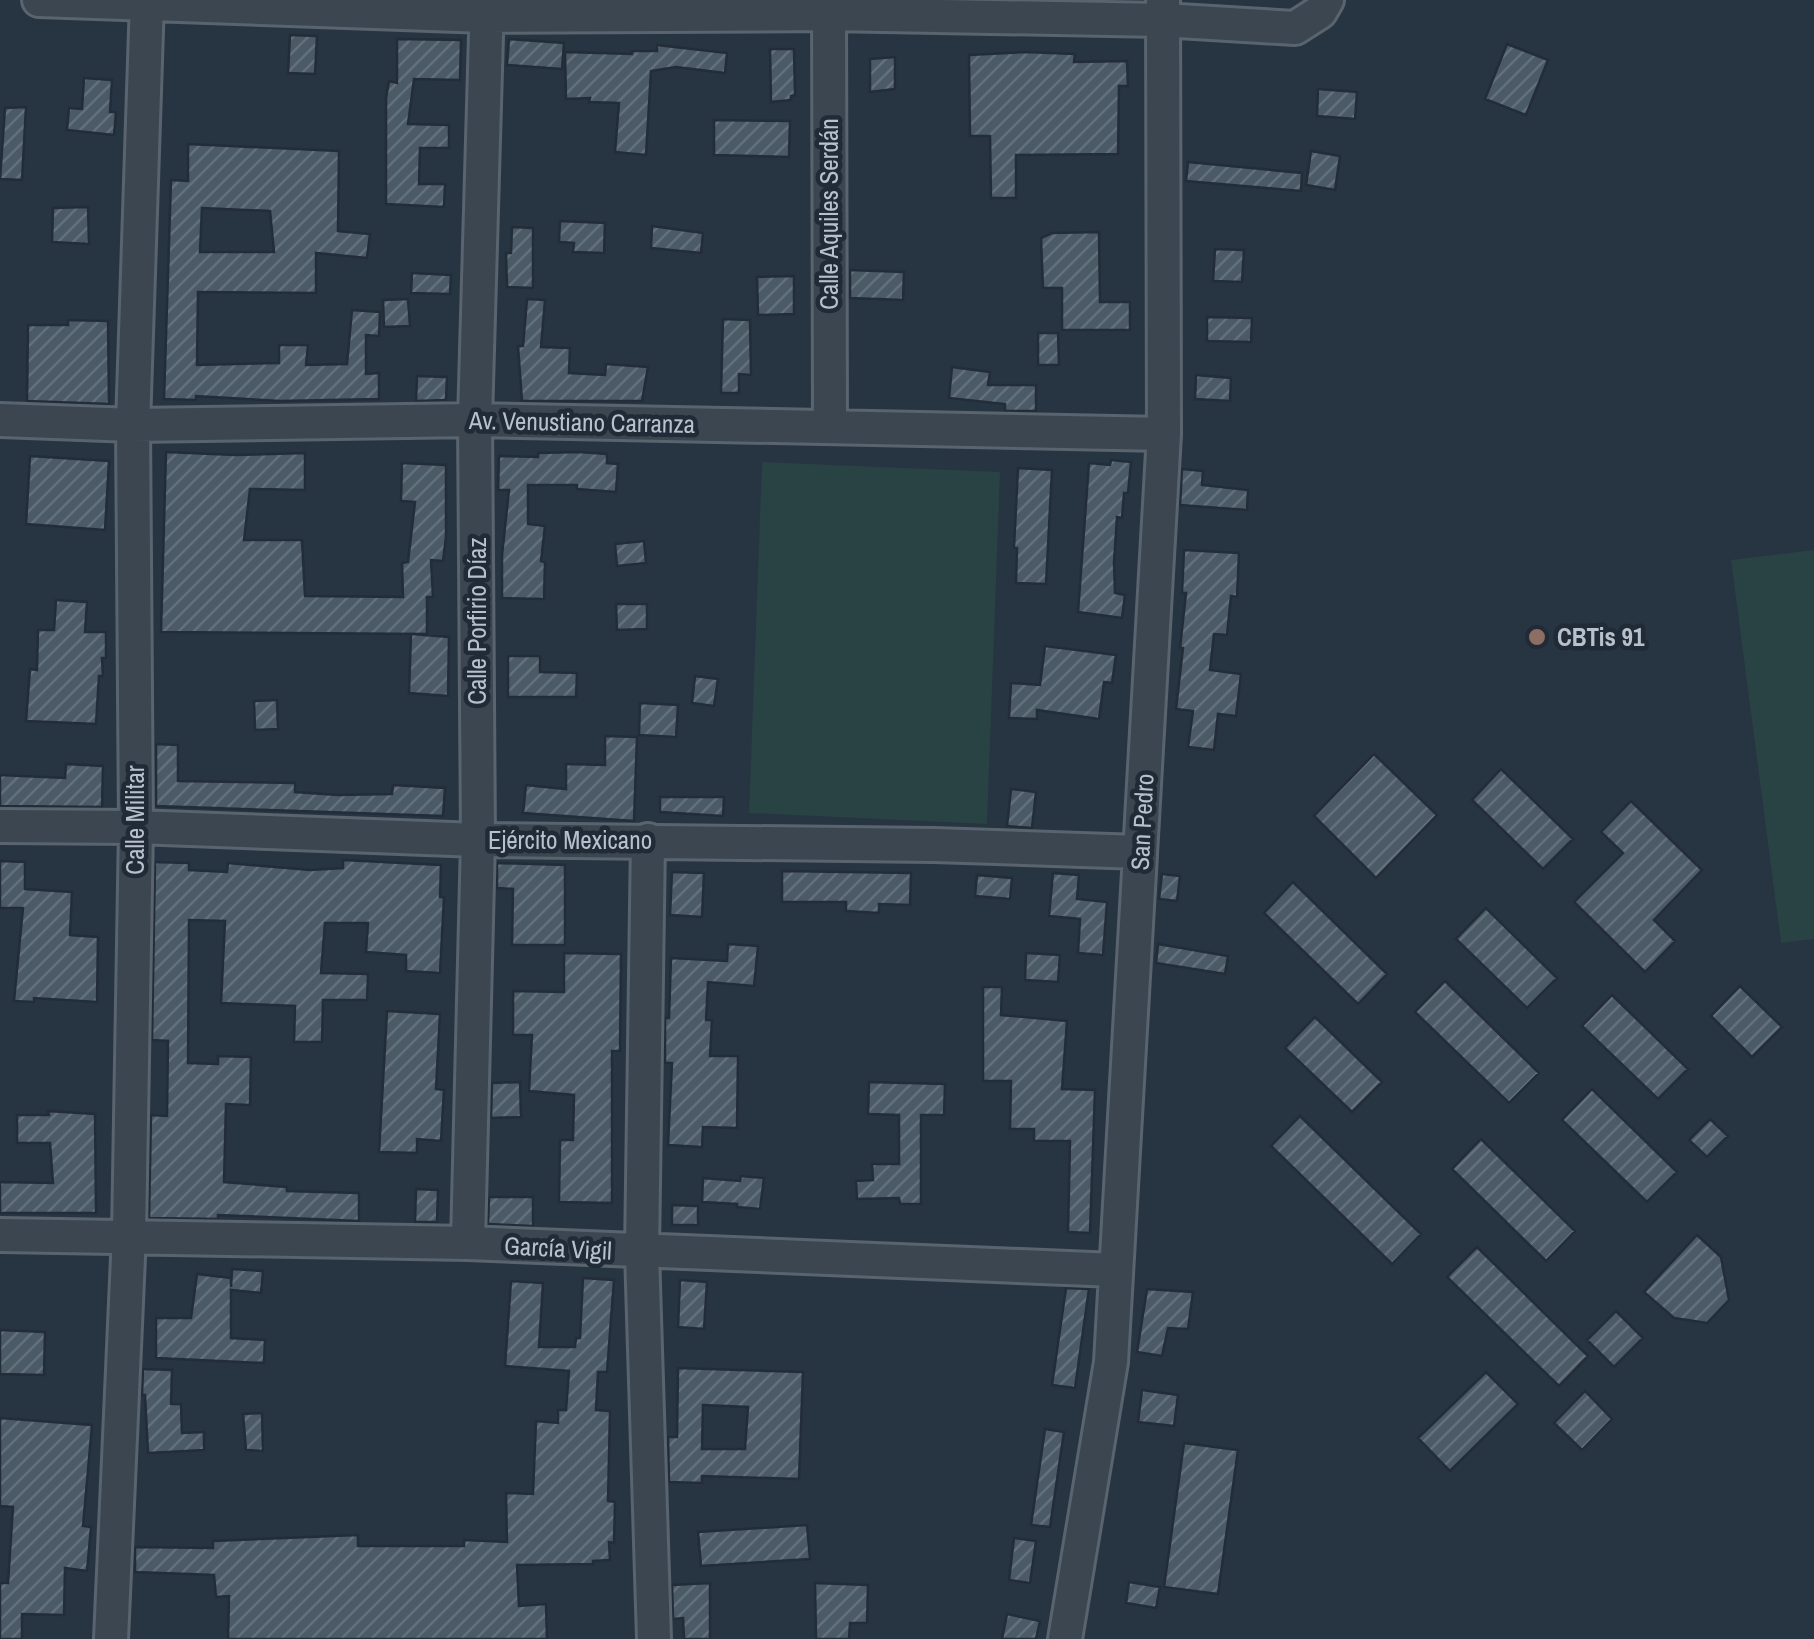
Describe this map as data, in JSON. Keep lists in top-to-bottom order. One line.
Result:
{"streets":{"street":["Calle Aquiles Serdán","Av. Venustiano Carranza","Calle Porfirio Díaz","Calle Militar","San Pedro","Ejército Mexicano","García Vigil"]},"crossings":[["Calle Aquiles Serdán","Av. Venustiano Carranza"],["Av. Venustiano Carranza","Calle Porfirio Díaz"],["Av. Venustiano Carranza","Calle Militar"],["Av. Venustiano Carranza","San Pedro"],["Calle Porfirio Díaz","Ejército Mexicano"],["Calle Porfirio Díaz","García Vigil"],["Calle Militar","Ejército Mexicano"],["Calle Militar","García Vigil"],["San Pedro","Ejército Mexicano"],["San Pedro","García Vigil"]],"places":["CBTis 91"]}
